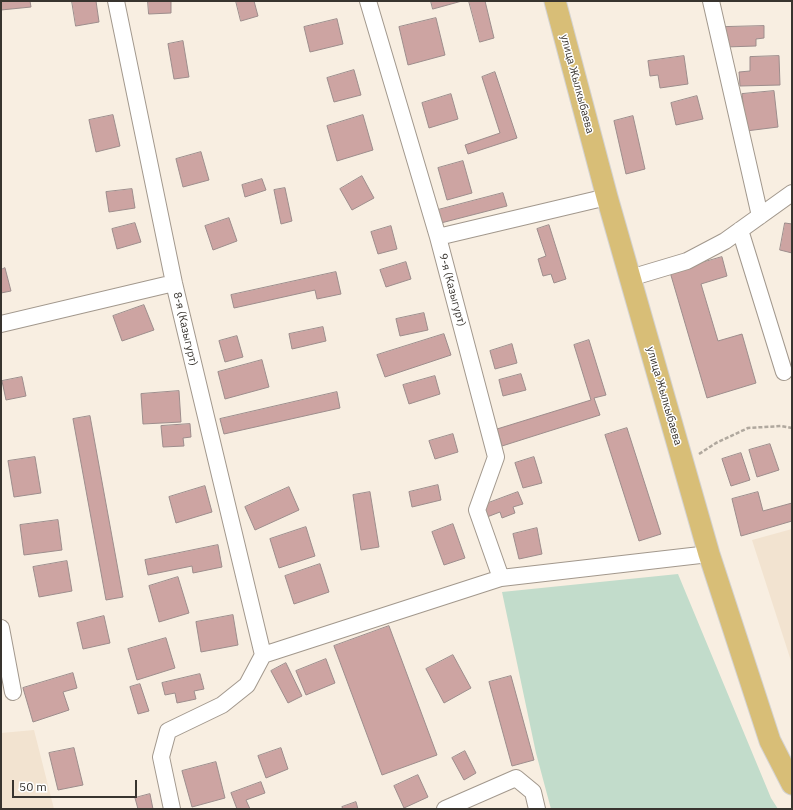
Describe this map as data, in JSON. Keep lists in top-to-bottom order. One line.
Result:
{"streets":{"main road":["улица Жылкыбаева"],"street":["9-я (Казыгурт)","8-я (Казыгурт)"]},"scale_bar":"50 m"}
